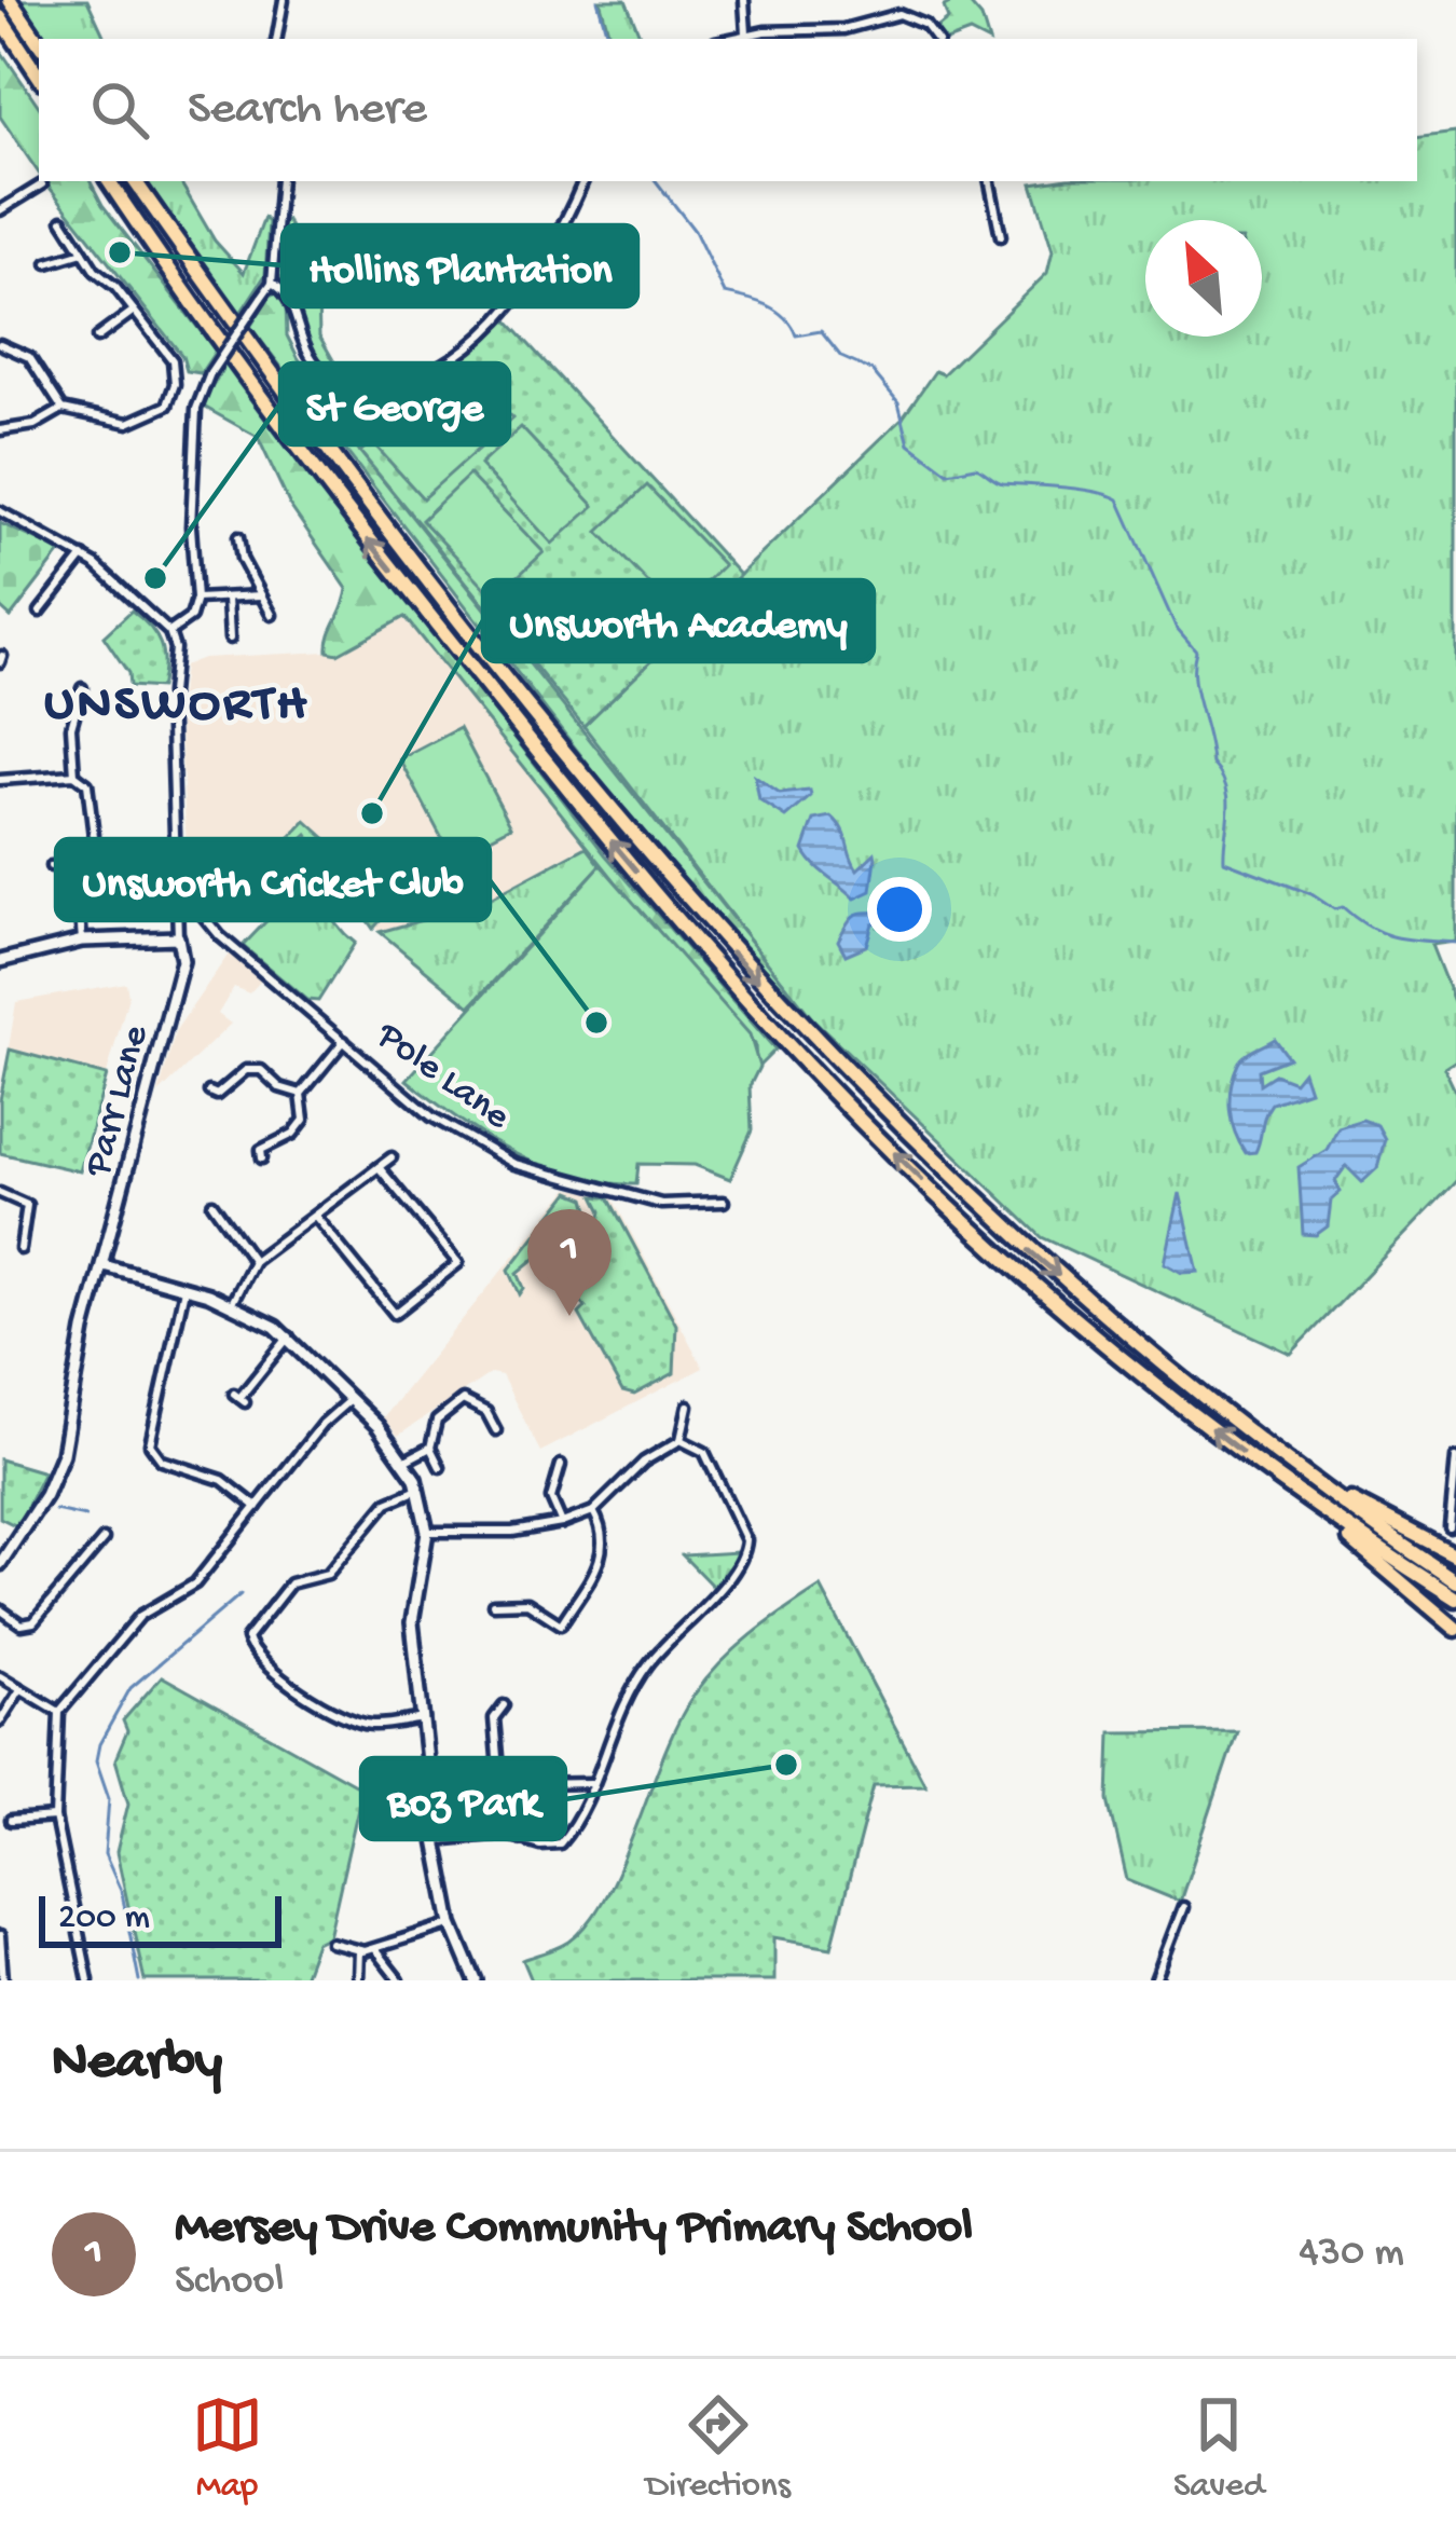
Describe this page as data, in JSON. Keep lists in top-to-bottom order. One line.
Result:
{"streets":{"street":["Pole Lane","Parr Lane"]},"crossings":[["Pole Lane","Parr Lane"]],"districts":["UNSWORTH"],"places":["Hollins Plantation","St George","Unsworth Academy","Unsworth Cricket Club","Boz Park"],"scale_bar":"200 m","north":"top left","page":{"search":"Search here","pins":"1","scale":"200 m","heading":"Nearby","list":[{"mark":"1","name":"Mersey Drive Community Primary School","note":"School","value":"430 m"}],"nav":["Map","Directions","Saved"]}}
